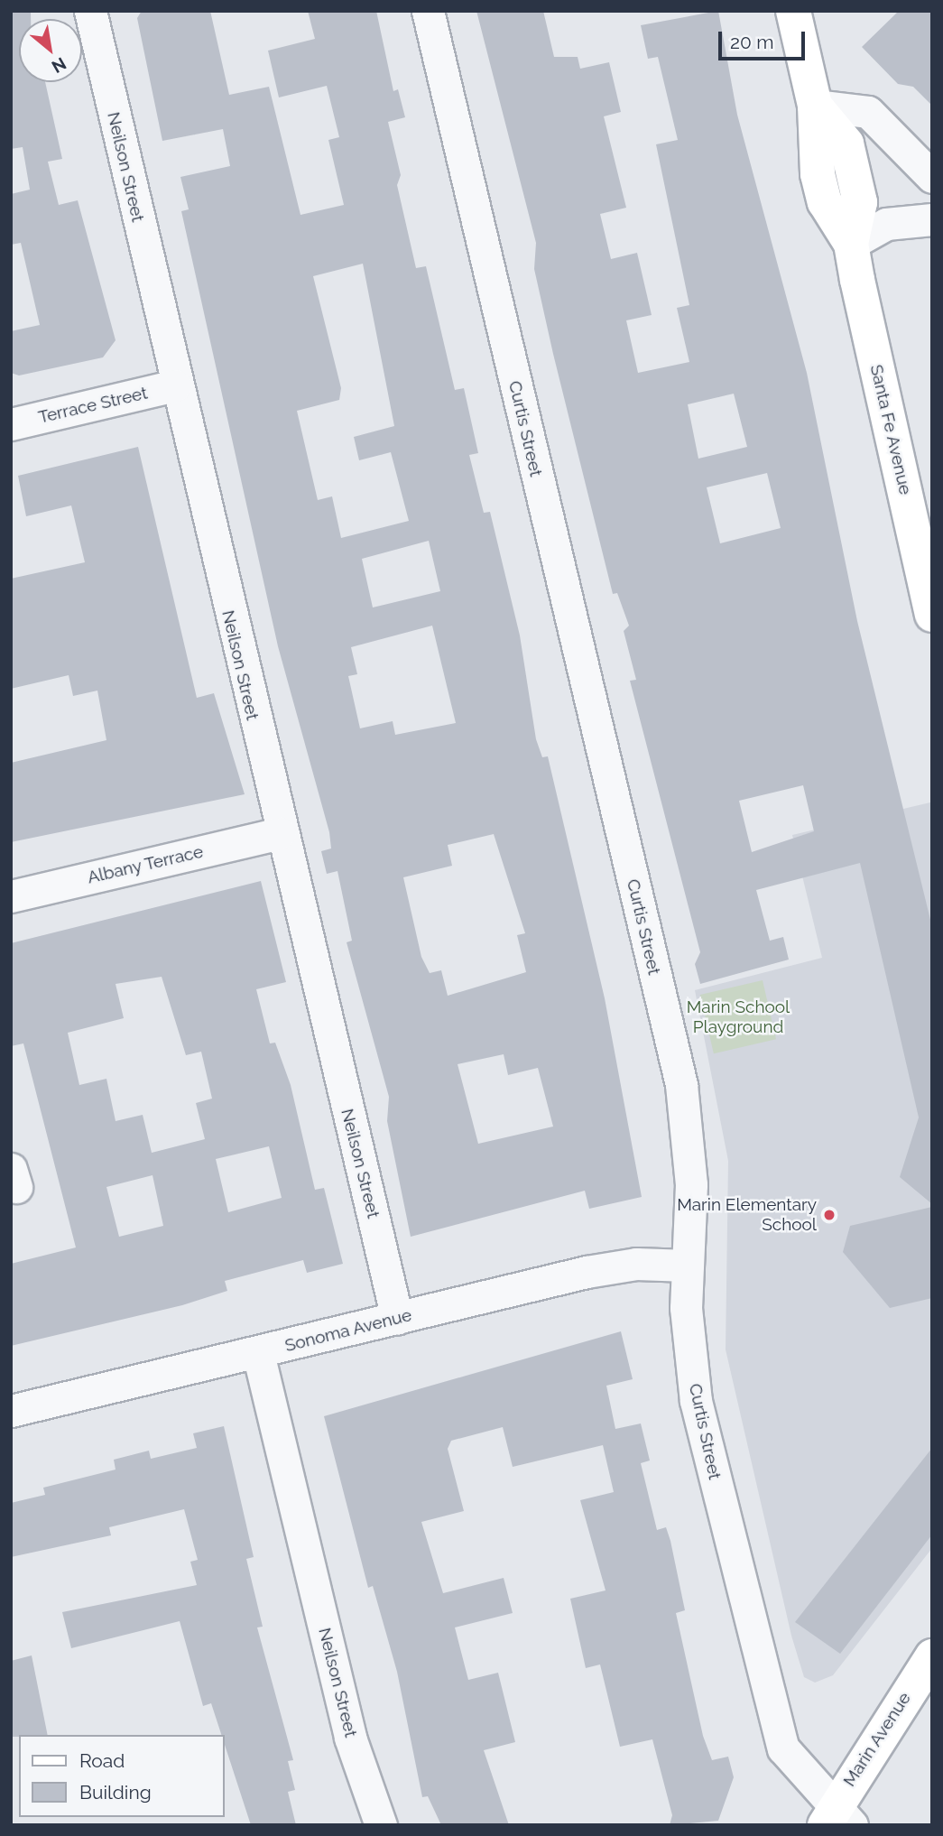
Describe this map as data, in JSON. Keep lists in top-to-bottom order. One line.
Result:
{"streets":{"street":["Neilson Street","Terrace Street","Curtis Street","Santa Fe Avenue","Albany Terrace","Sonoma Avenue","Marin Avenue"]},"crossings":[["Neilson Street","Terrace Street"],["Neilson Street","Albany Terrace"],["Neilson Street","Sonoma Avenue"],["Curtis Street","Sonoma Avenue"],["Curtis Street","Marin Avenue"]],"parks":["Marin School Playground"],"places":["Marin Elementary School"],"legend":["Road","Building"],"scale_bar":"20 m","north":"bottom right"}
